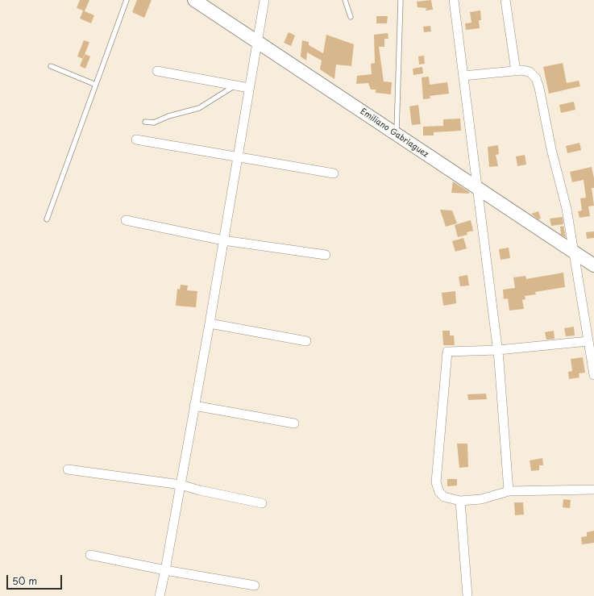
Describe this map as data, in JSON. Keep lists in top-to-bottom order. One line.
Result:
{"streets":{"main road":["Emiliano Gabriaguez"]},"scale_bar":"50 m"}
